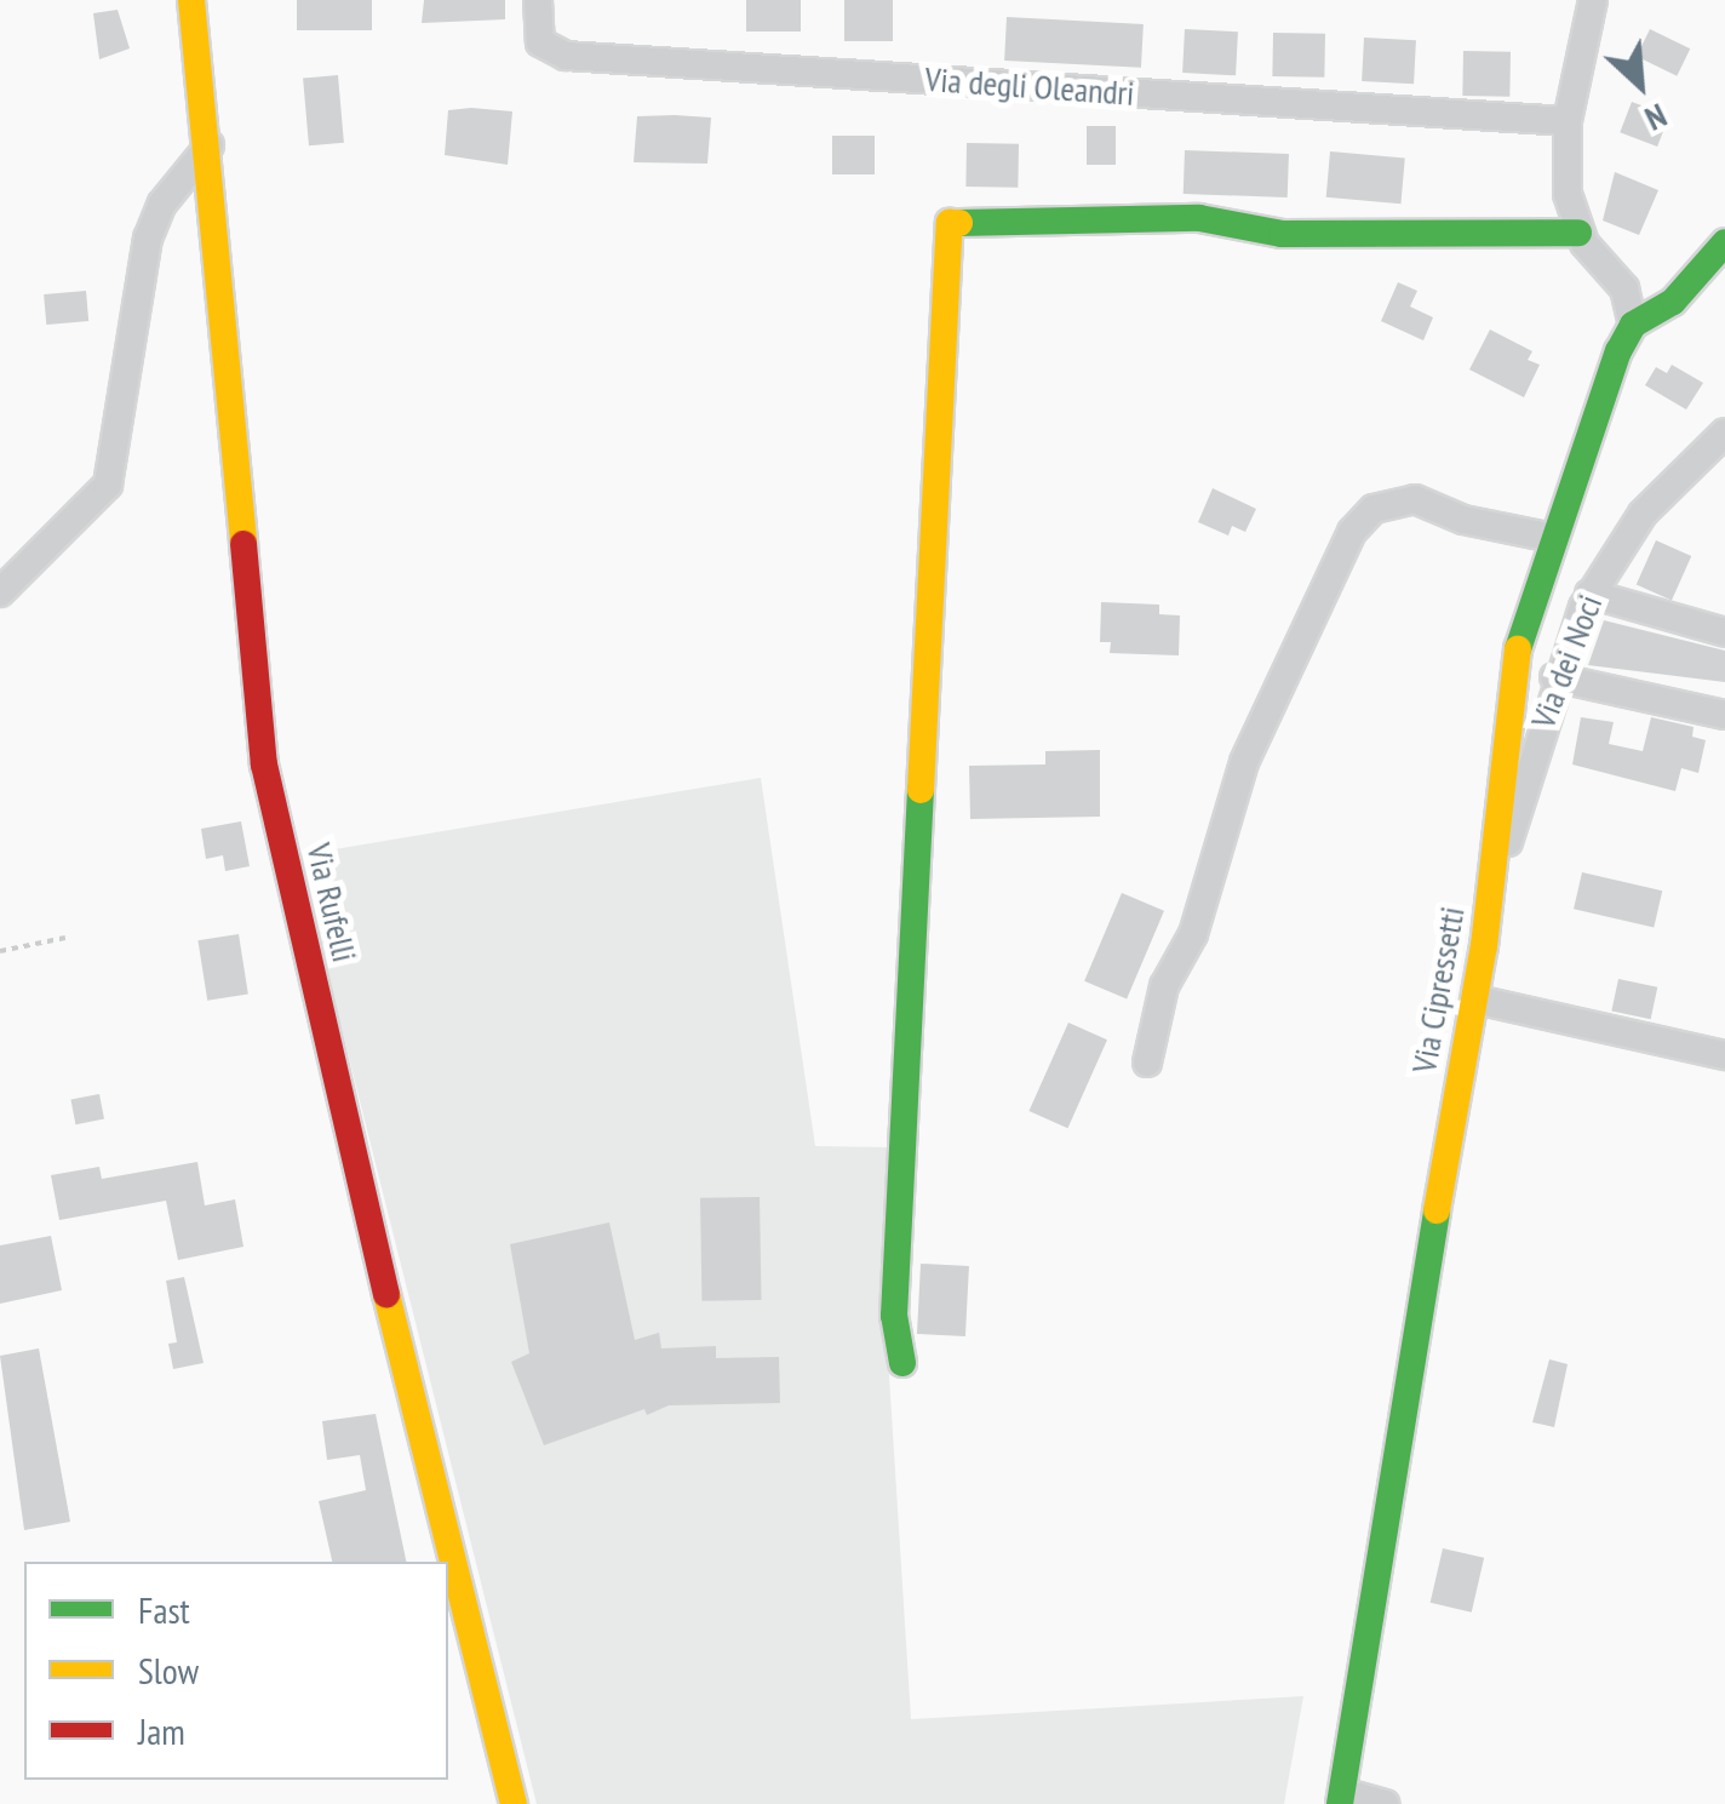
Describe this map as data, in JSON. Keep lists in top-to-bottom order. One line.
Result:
{"streets":{"street":["Via degli Oleandri","Via dei Noci","Via Rufelli","Via Cipressetti"]},"crossings":[["Via dei Noci","Via Cipressetti"]],"legend":["Fast","Slow","Jam"],"north":"bottom right"}
